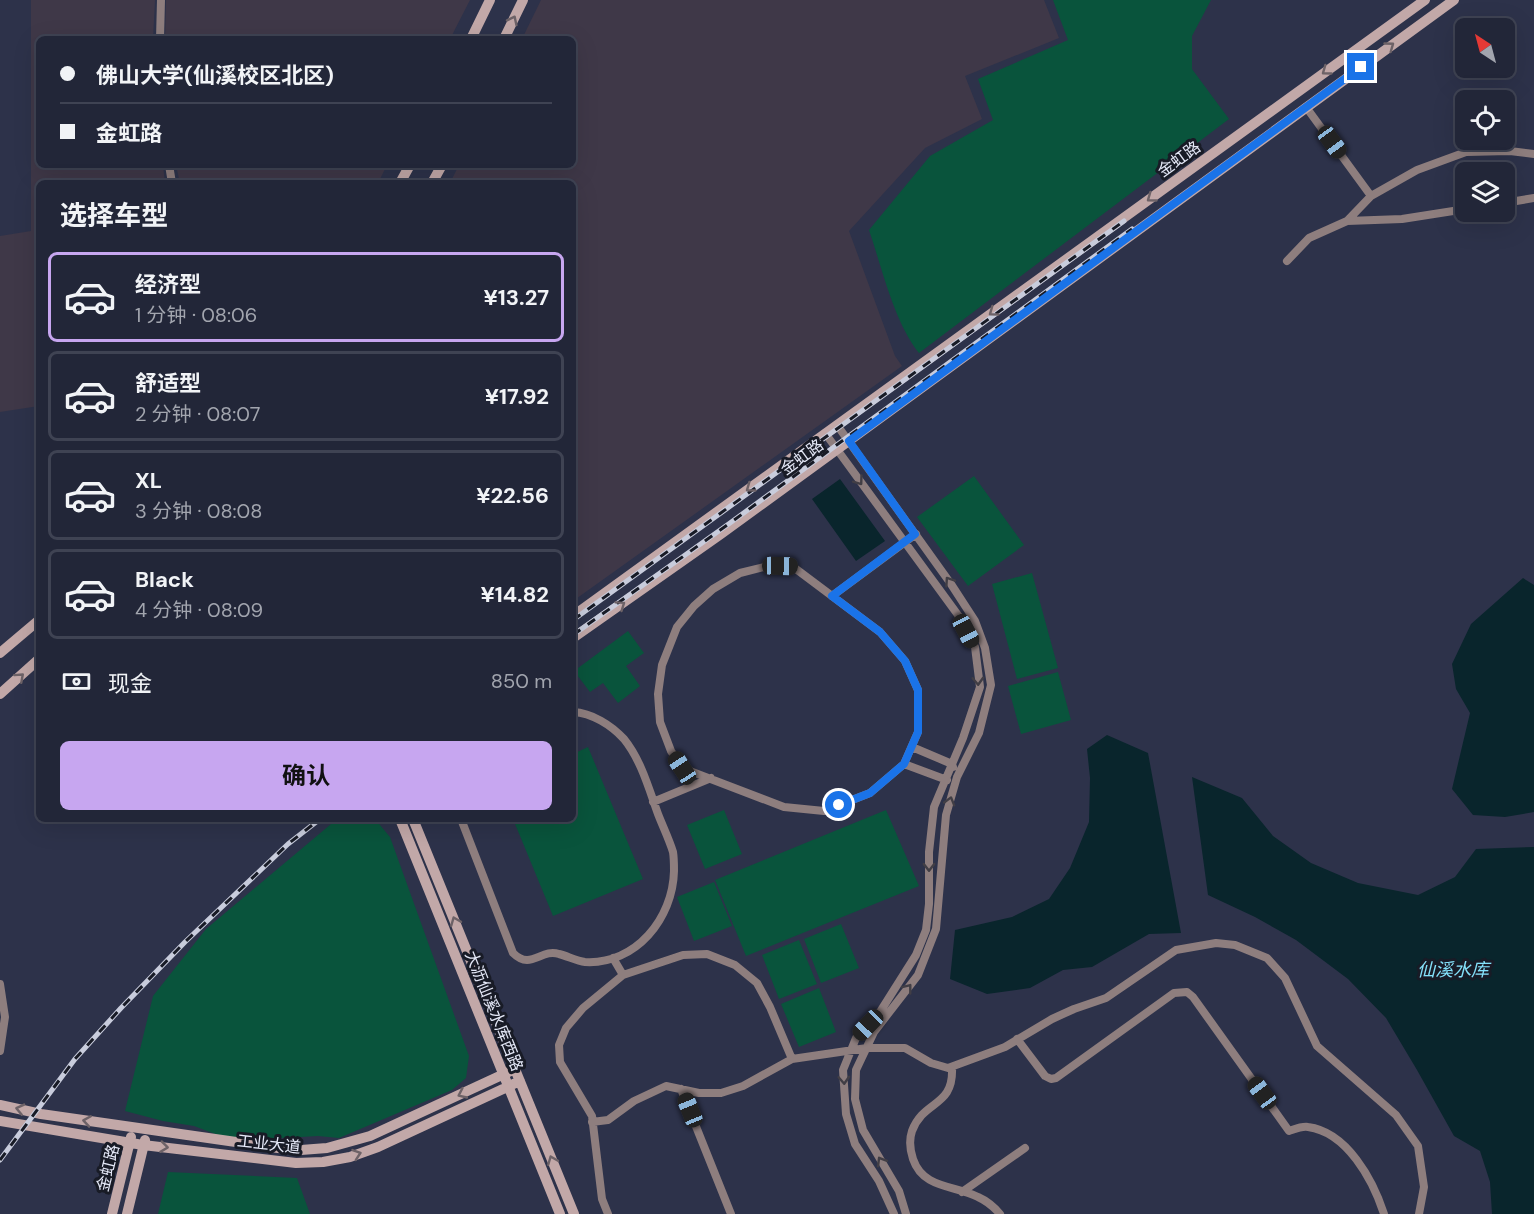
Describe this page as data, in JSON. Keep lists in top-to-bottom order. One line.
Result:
{"streets":{"street":["金虹路","大沥仙溪水库西路","工业大道"]},"crossings":[["金虹路","工业大道"],["大沥仙溪水库西路","工业大道"]],"water":["仙溪水库"],"north":"top left","page":{"banner":["佛山大学(仙溪校区北区)","金虹路"],"heading":"选择车型","list":[{"name":"经济型","note":"1 分钟 · 08:06","value":"¥13.27"},{"name":"舒适型","note":"2 分钟 · 08:07","value":"¥17.92"},{"name":"XL","note":"3 分钟 · 08:08","value":"¥22.56"},{"name":"Black","note":"4 分钟 · 08:09","value":"¥14.82"}],"pay":["现金","850 m"],"buttons":"确认"}}
